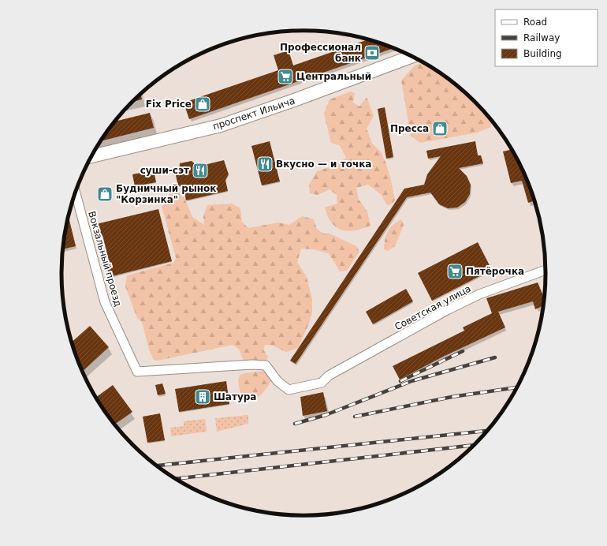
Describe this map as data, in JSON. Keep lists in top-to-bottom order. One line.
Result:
{"streets":{"street":["проспект Ильича","Вокзальный проезд","Советская улица"]},"crossings":[["Вокзальный проезд","Советская улица"]],"places":{"bank":["Профессионал банк"],"supermarket":["Центральный","Пятёрочка"],"shop":["Fix Price","Пресса","Будничный рынок \"Корзинка\""],"restaurant":["Вкусно — и точка","суши-сэт"],"building":["Шатура"]},"legend":["Road","Railway","Building"]}
